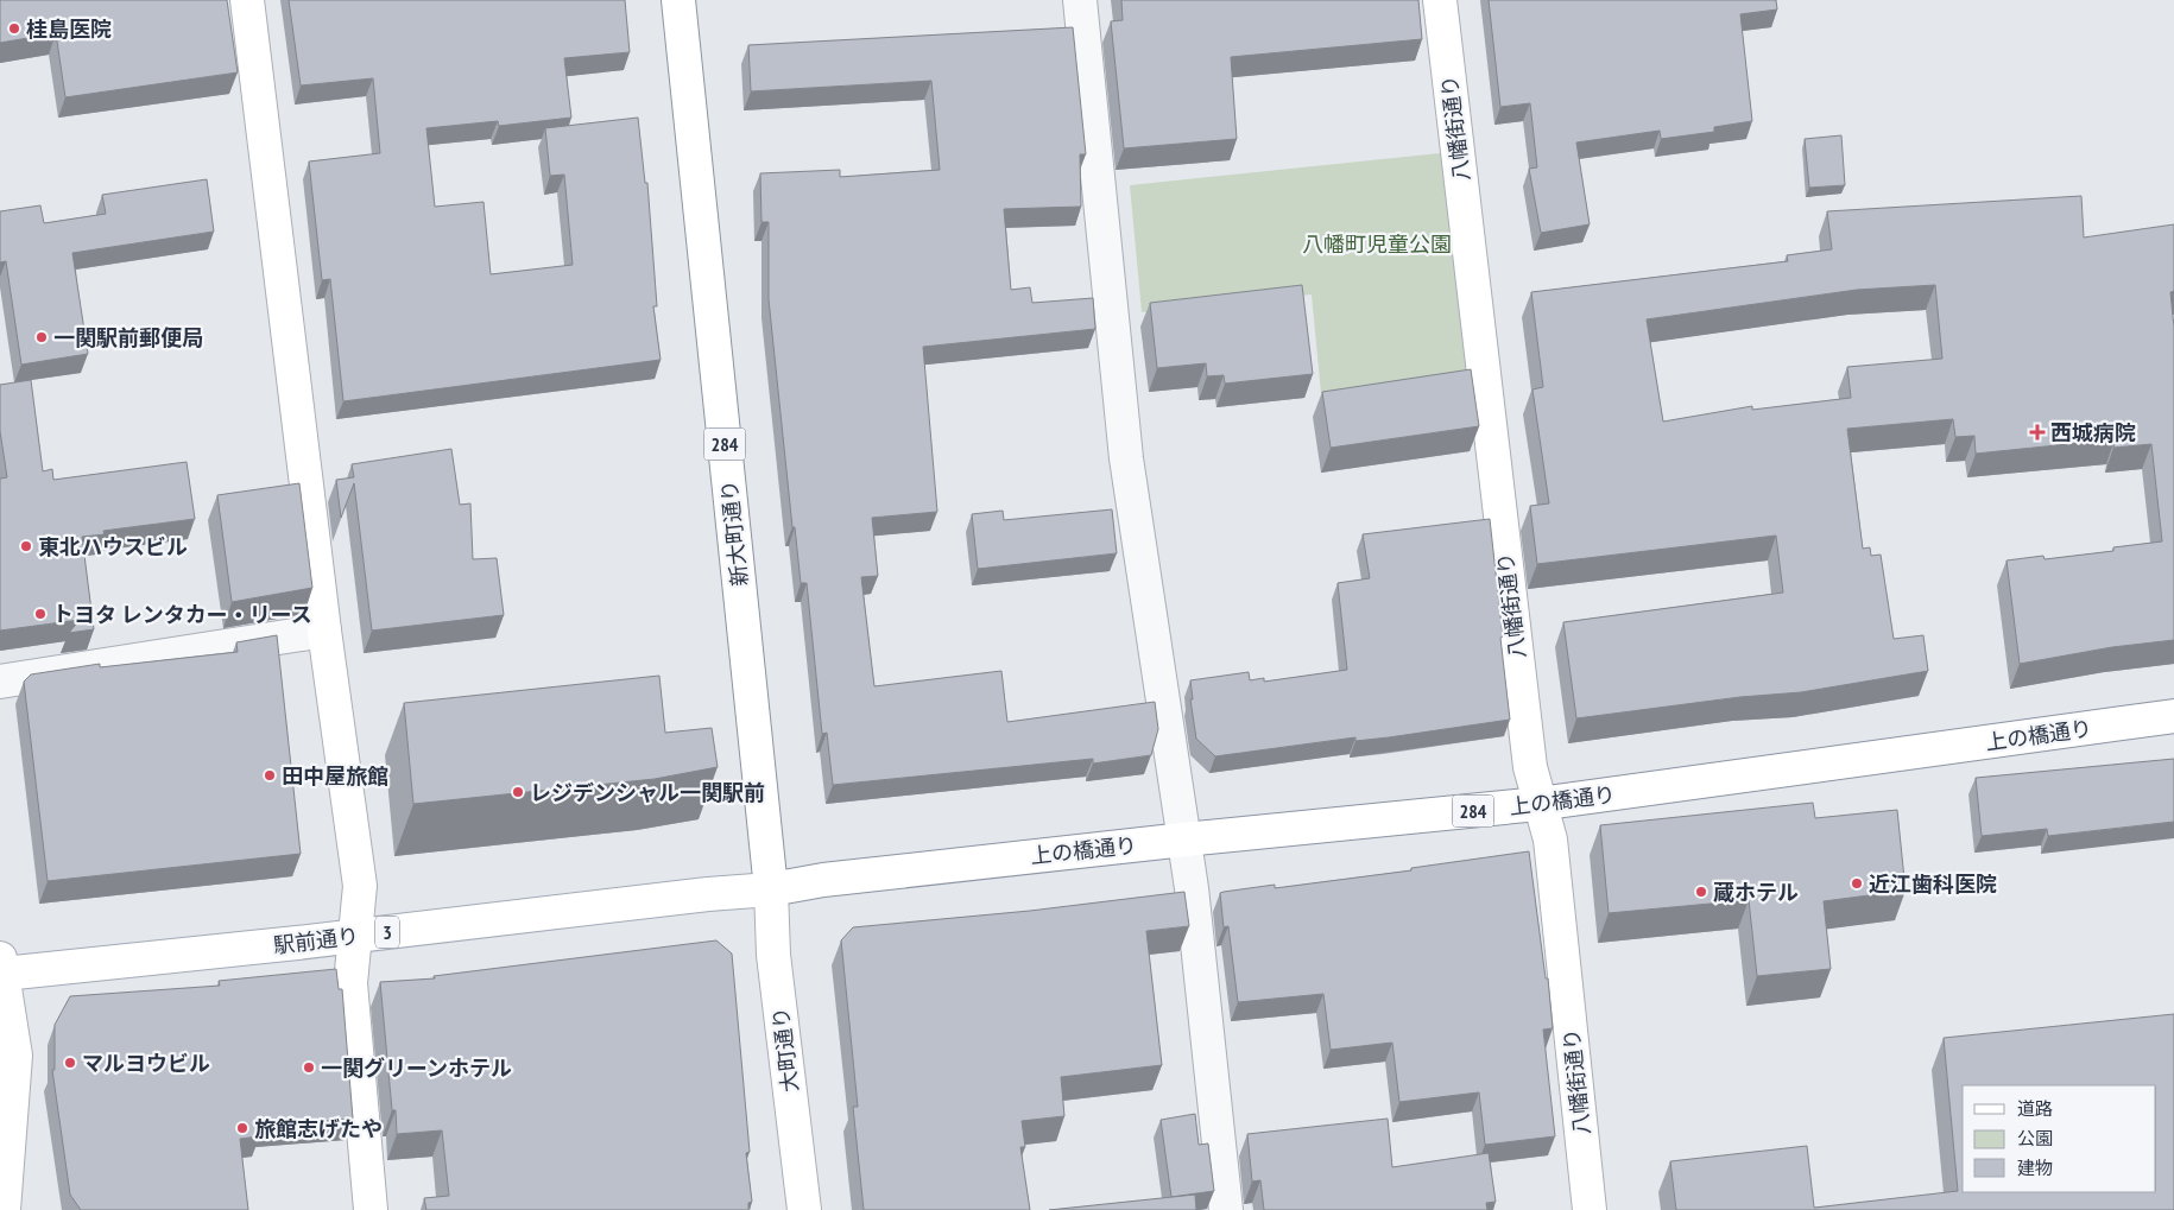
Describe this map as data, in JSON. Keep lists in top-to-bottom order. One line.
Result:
{"streets":{"main road":["八幡街通り","284","新大町通り","上の橋通り","3","駅前通り","大町通り"]},"crossings":[["八幡街通り","上の橋通り"],["新大町通り","上の橋通り"],["新大町通り","駅前通り"],["新大町通り","大町通り"],["上の橋通り","駅前通り"],["上の橋通り","大町通り"],["駅前通り","大町通り"]],"parks":["八幡町児童公園"],"places":{"other":["桂島医院","一関駅前郵便局","東北ハウスビル","トヨタ レンタカー・リース","田中屋旅館","レジデンシャル一関駅前","近江歯科医院","蔵ホテル","マルヨウビル","一関グリーンホテル","旅館志げたや"],"health":["西城病院"]},"legend":["道路","公園","建物"]}
